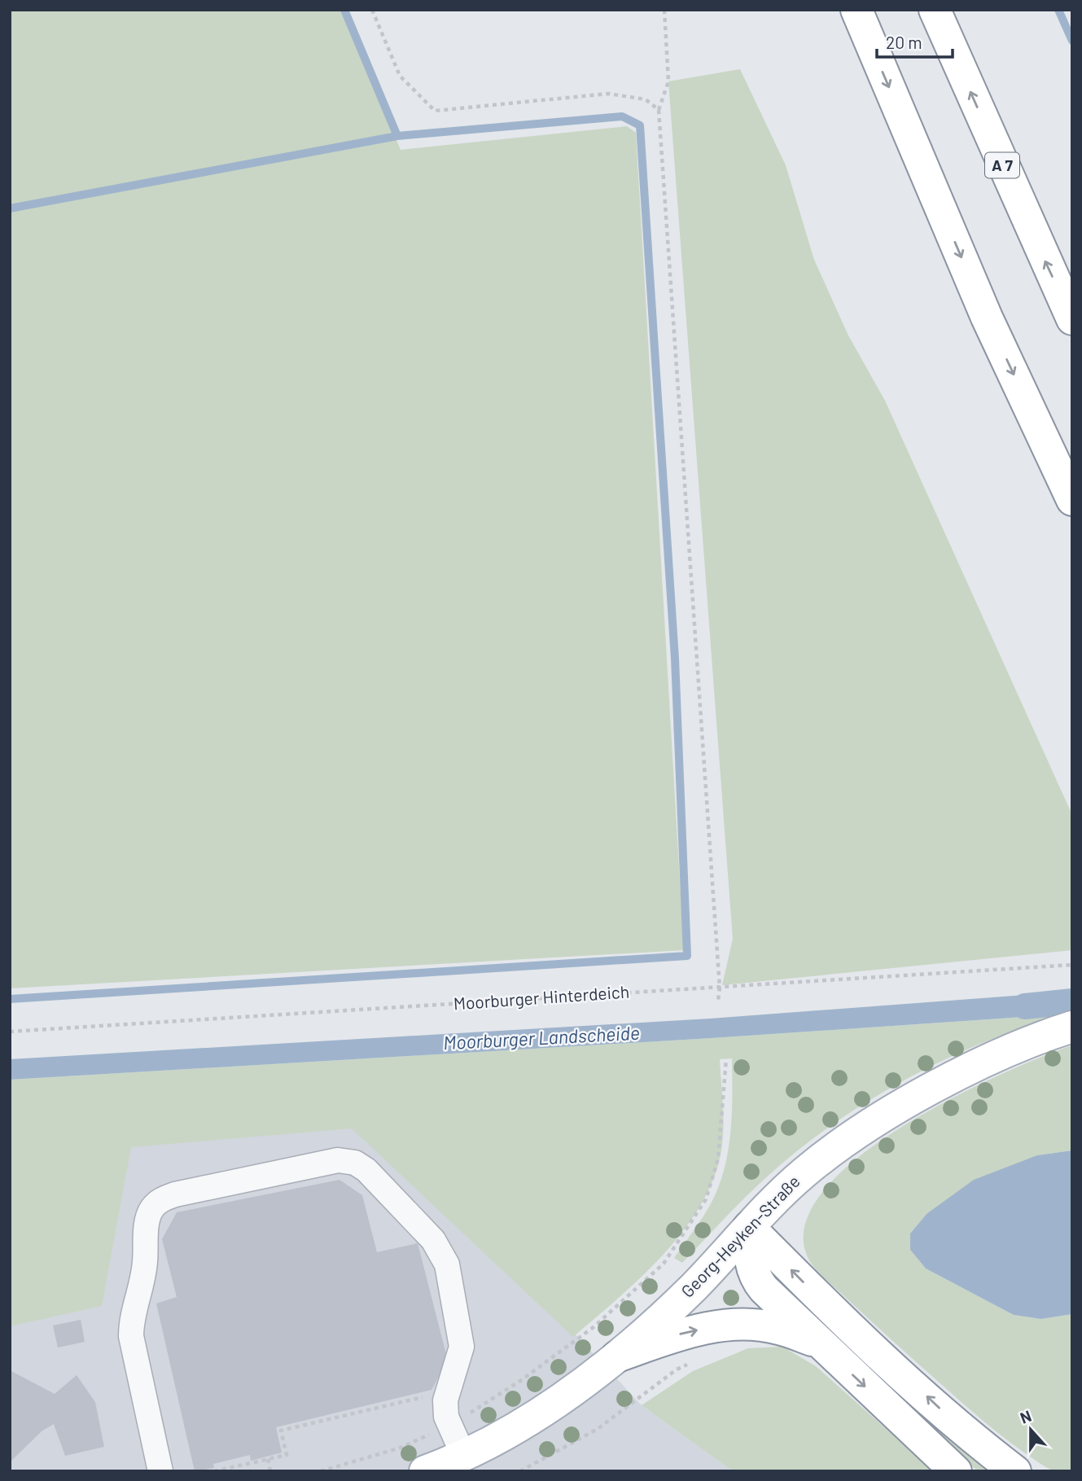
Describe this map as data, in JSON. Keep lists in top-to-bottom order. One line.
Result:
{"streets":{"main road":["A 7","Georg-Heyken-Straße"],"path":["Moorburger Hinterdeich"]},"water":["Moorburger Landscheide"],"scale_bar":"20 m","north":"top"}
